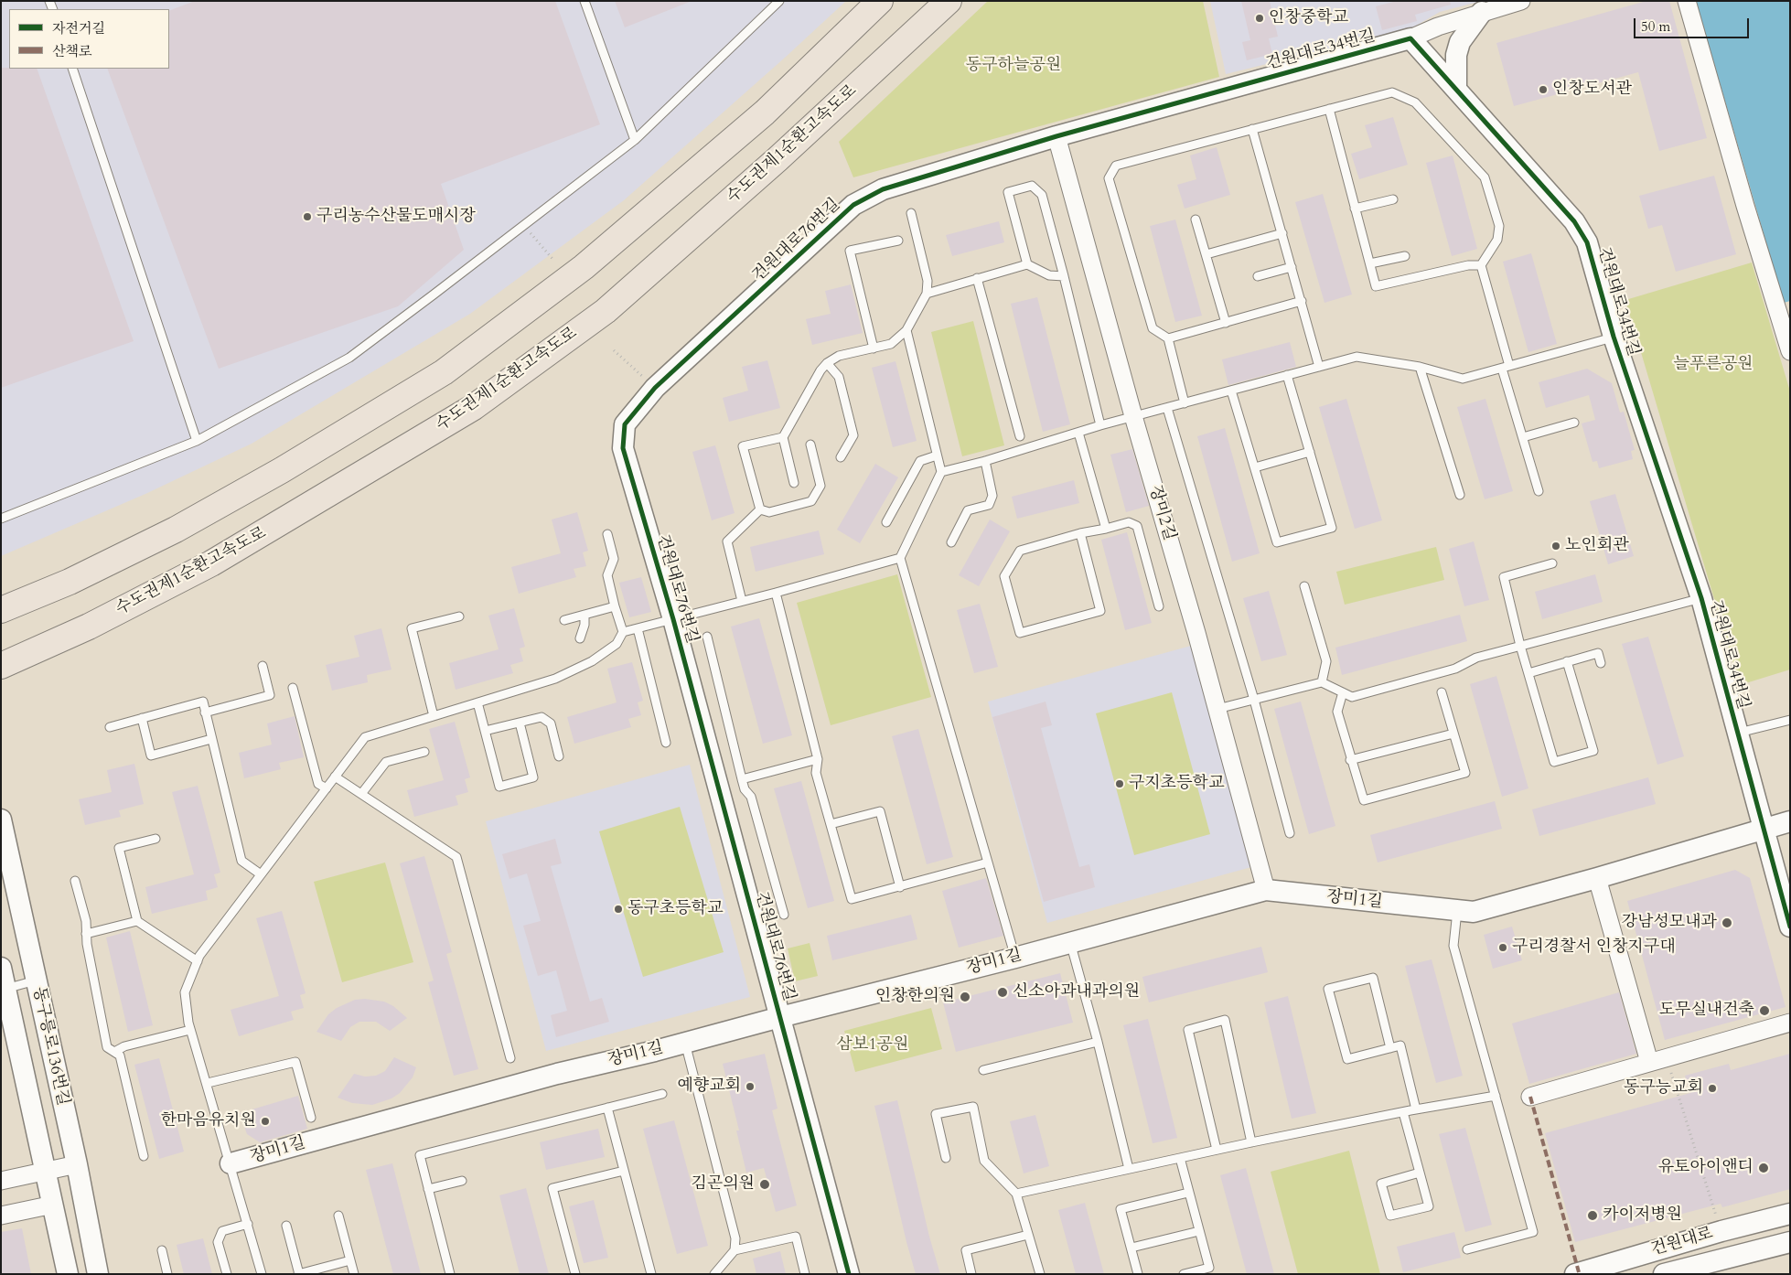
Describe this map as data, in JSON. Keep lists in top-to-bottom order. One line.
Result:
{"streets":{"highway":["수도권제1순환고속도로"],"street":["건원대로34번길","건원대로76번길","장미2길","장미1길","동구릉로136번길","건원대로"]},"crossings":[["건원대로34번길","건원대로76번길"],["건원대로34번길","장미2길"],["건원대로34번길","장미1길"],["건원대로76번길","장미2길"],["건원대로76번길","장미1길"],["장미2길","장미1길"]],"parks":["동구하늘공원","늘푸른공원","삼보1공원"],"places":["인창중학교","인창도서관","구리농수산물도매시장","노인회관","구지초등학교","동구초등학교","강남성모내과","구리경찰서 인창지구대","신소아과내과의원","인창한의원","도무실내건축","예향교회","동구능교회","한마음유치원","유토아이앤디","김곤의원","카이저병원"],"legend":["자전거길","산책로"],"scale_bar":"50 m"}
